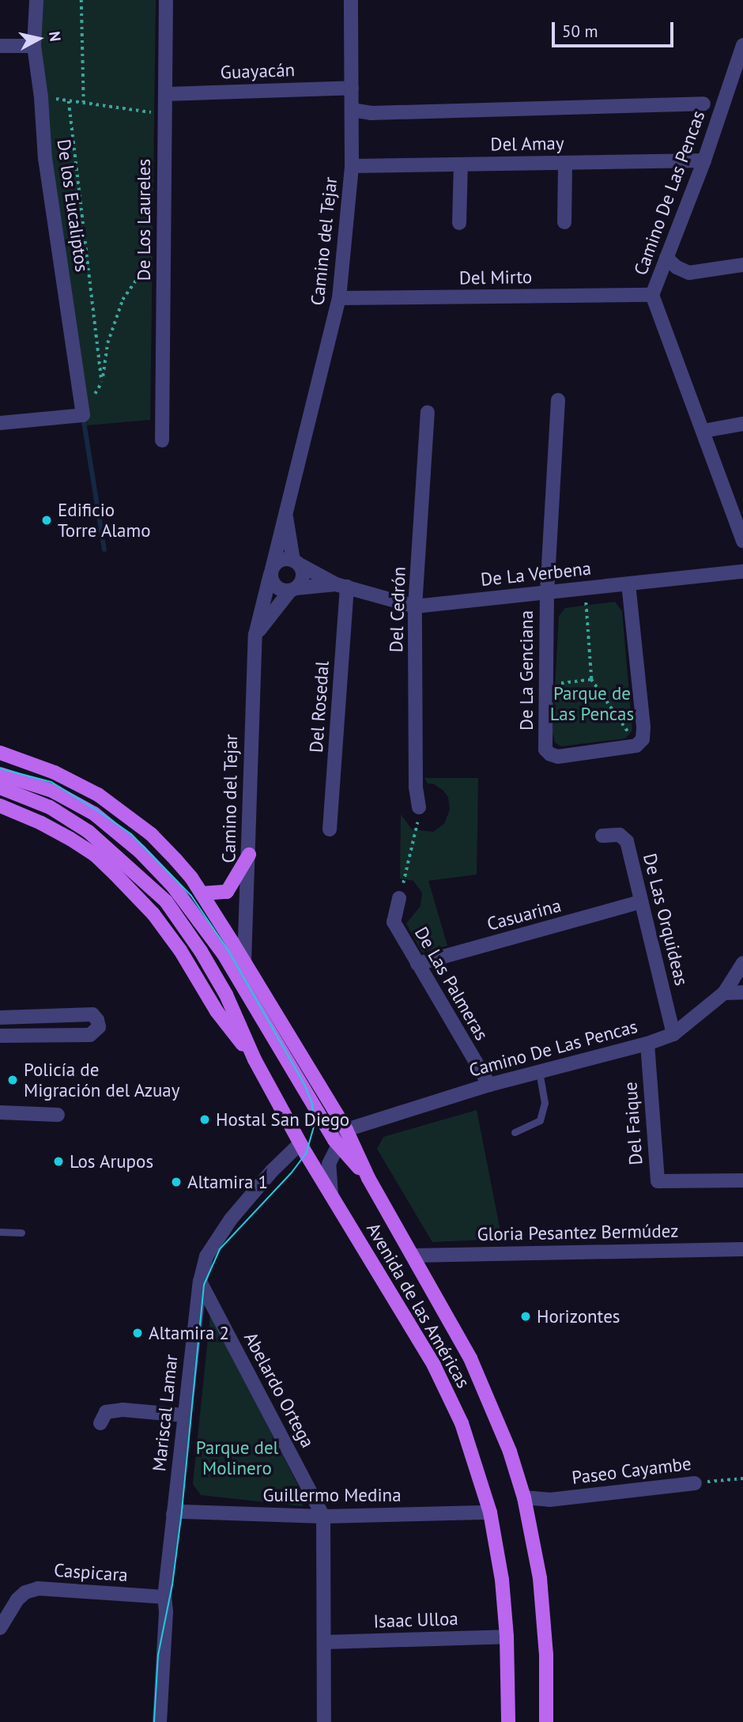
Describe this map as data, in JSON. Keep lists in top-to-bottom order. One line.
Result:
{"streets":{"main road":["Avenida de las Américas"],"street":["Guayacán","Del Amay","Camino De Las Pencas","De los Eucaliptos","De Los Laureles","Camino del Tejar","Del Mirto","De La Verbena","Del Cedrón","De La Genciana","Del Rosedal","Casuarina","De Las Orquideas","De Las Palmeras","Del Faique","Gloria Pesantez Bermúdez","Abelardo Ortega","Mariscal Lamar","Paseo Cayambe","Guillermo Medina","Caspicara","Isaac Ulloa"]},"crossings":[["Guayacán","De Los Laureles"],["Guayacán","Camino del Tejar"],["Del Amay","Camino De Las Pencas"],["Del Amay","Camino del Tejar"],["Camino De Las Pencas","Del Mirto"],["Camino De Las Pencas","De Las Orquideas"],["Camino De Las Pencas","De Las Palmeras"],["Camino De Las Pencas","Del Faique"],["Camino De Las Pencas","Avenida de las Américas"],["Camino del Tejar","Del Mirto"],["Camino del Tejar","De La Verbena"],["Camino del Tejar","Avenida de las Américas"],["De La Verbena","Del Cedrón"],["De La Verbena","De La Genciana"],["De La Verbena","Del Rosedal"],["Casuarina","De Las Orquideas"],["Casuarina","De Las Palmeras"],["Gloria Pesantez Bermúdez","Avenida de las Américas"],["Avenida de las Américas","Mariscal Lamar"],["Avenida de las Américas","Paseo Cayambe"],["Avenida de las Américas","Guillermo Medina"],["Avenida de las Américas","Isaac Ulloa"],["Abelardo Ortega","Mariscal Lamar"],["Abelardo Ortega","Guillermo Medina"],["Mariscal Lamar","Guillermo Medina"],["Mariscal Lamar","Caspicara"]],"parks":["Parque de Las Pencas","Parque del Molinero"],"places":["Edificio Torre Alamo","Policía de Migración del Azuay","Hostal San Diego","Los Arupos","Altamira 1","Horizontes","Altamira 2"],"scale_bar":"50 m","north":"right"}
